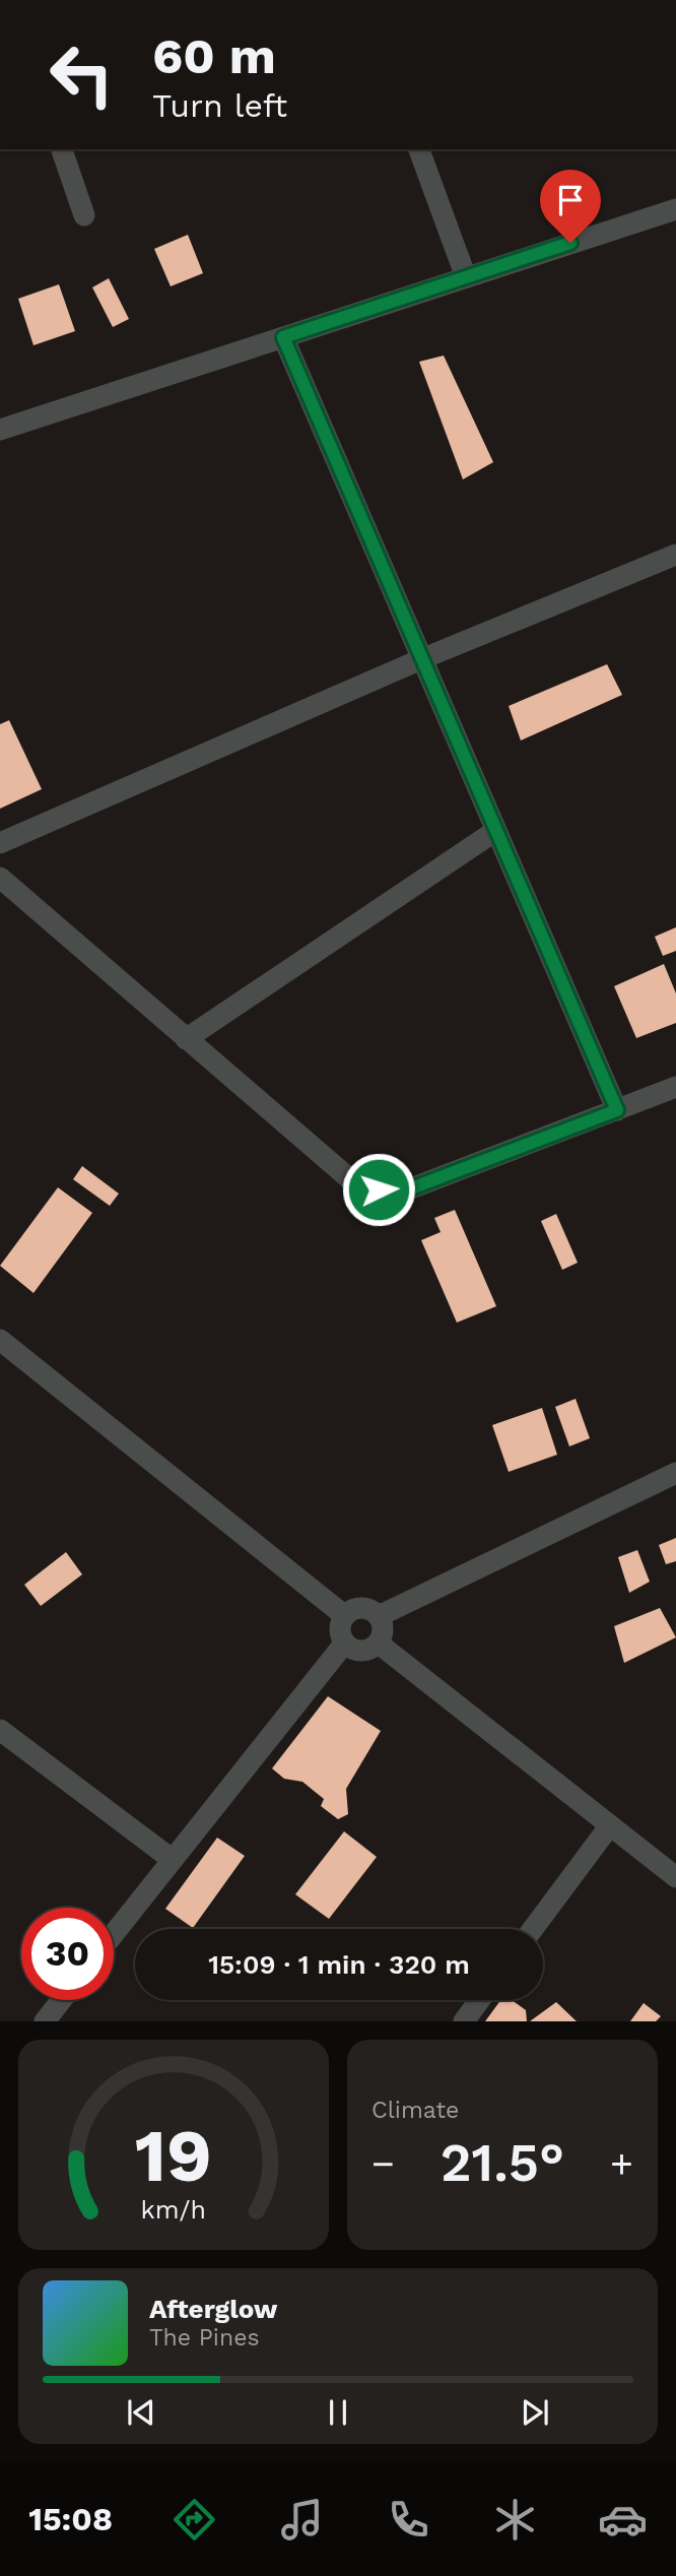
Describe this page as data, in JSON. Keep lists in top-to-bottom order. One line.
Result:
{"page":{"turn":["60 m","Turn left"],"limit":"30","trip":"15:09 · 1 min · 320 m","tile":"Climate","heat":["−","21.5°","+"],"song":["Afterglow","The Pines"],"tabs":"15:08","gauge":["19","km/h"]}}
